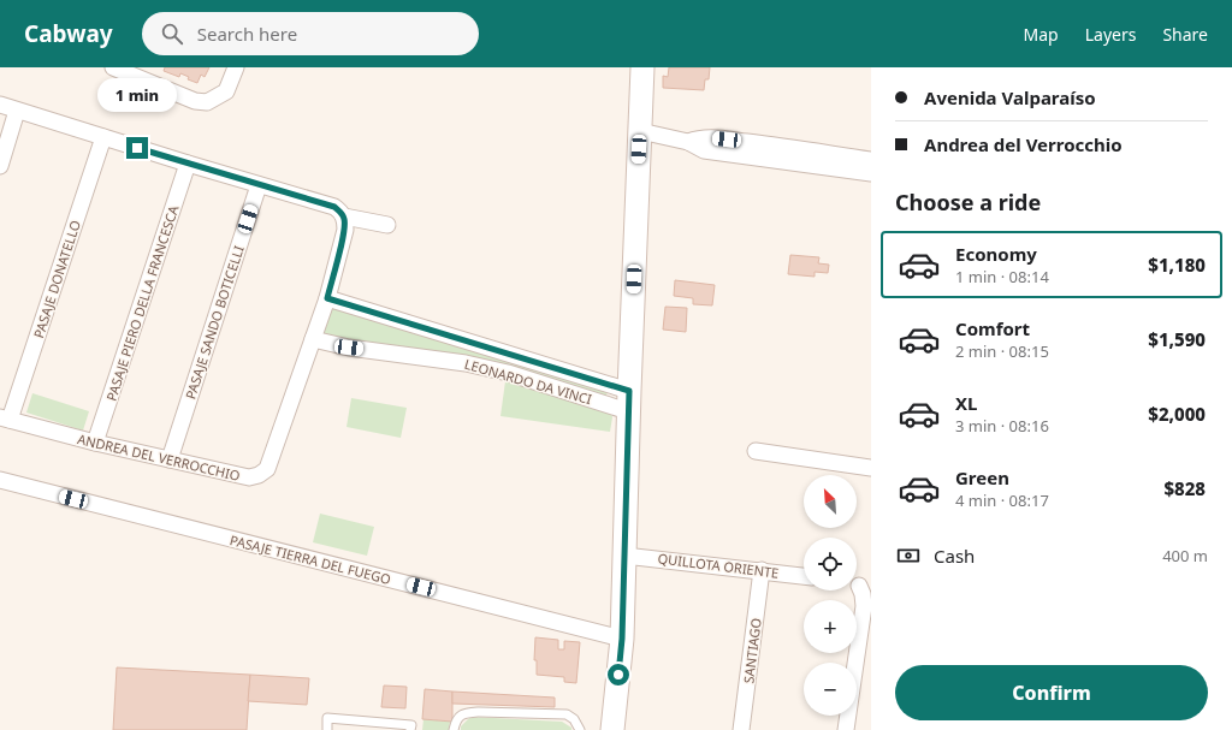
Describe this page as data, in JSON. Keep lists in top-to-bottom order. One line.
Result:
{"streets":{"street":["PASAJE DONATELLO","PASAJE PIERO DELLA FRANCESCA","PASAJE SANDO BOTICELLI","LEONARDO DA VINCI","ANDREA DEL VERROCCHIO","PASAJE TIERRA DEL FUEGO","QUILLOTA ORIENTE","SANTIAGO"]},"crossings":[["PASAJE DONATELLO","ANDREA DEL VERROCCHIO"],["PASAJE PIERO DELLA FRANCESCA","ANDREA DEL VERROCCHIO"],["PASAJE SANDO BOTICELLI","ANDREA DEL VERROCCHIO"],["LEONARDO DA VINCI","ANDREA DEL VERROCCHIO"],["QUILLOTA ORIENTE","SANTIAGO"]],"north":"top left","page":{"header":"Cabway","search":"Search here","nav":["Map","Layers","Share"],"banner":["Avenida Valparaíso","Andrea del Verrocchio"],"bubble":"1 min","heading":"Choose a ride","list":[{"name":"Economy","note":"1 min · 08:14","value":"$1,180"},{"name":"Comfort","note":"2 min · 08:15","value":"$1,590"},{"name":"XL","note":"3 min · 08:16","value":"$2,000"},{"name":"Green","note":"4 min · 08:17","value":"$828"}],"map_buttons":["+","−"],"pay":["Cash","400 m"],"buttons":"Confirm"}}
